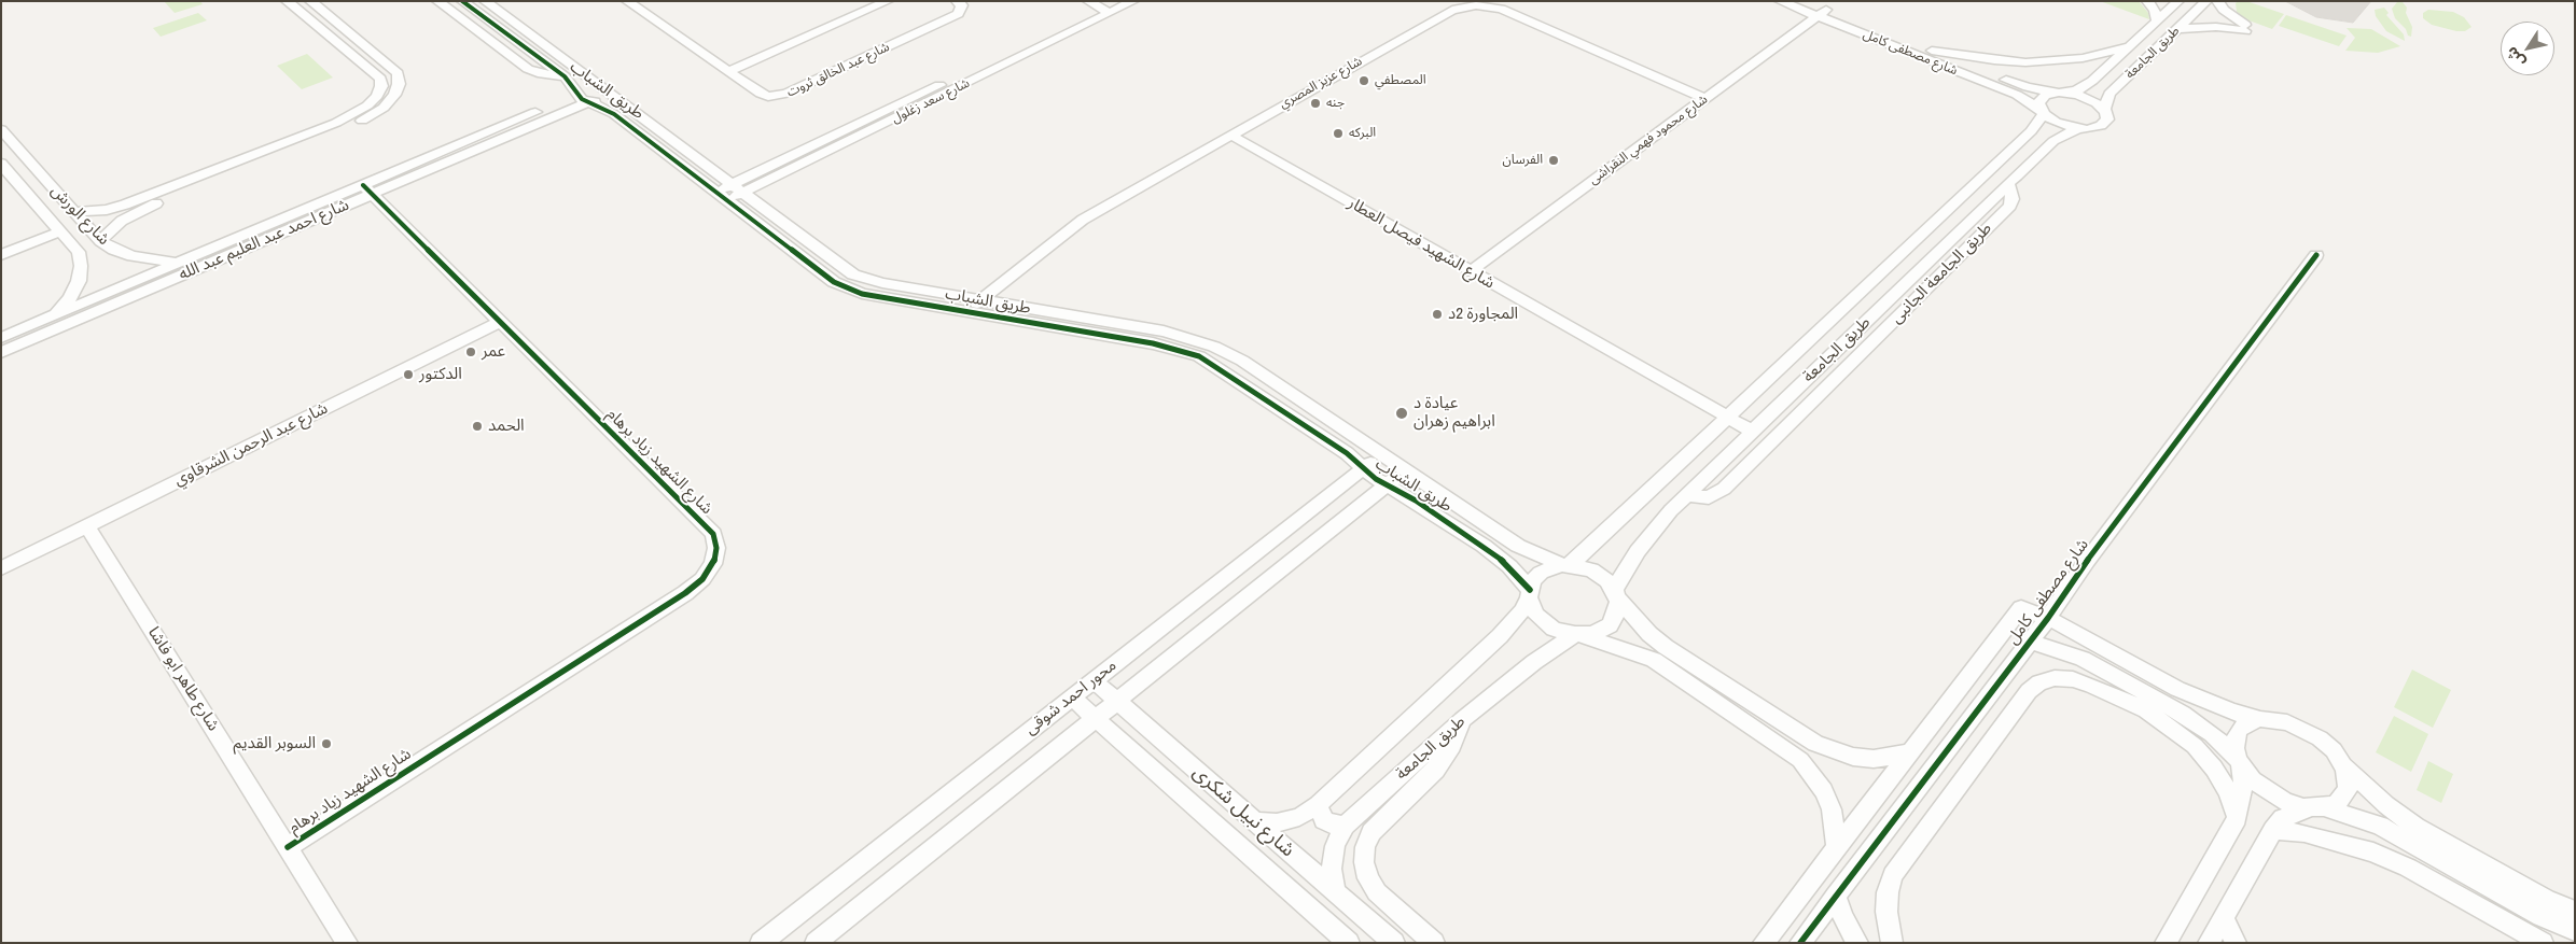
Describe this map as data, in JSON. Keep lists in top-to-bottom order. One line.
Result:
{"streets":{"street":["شارع مصطفى كامل","طريق الجامعة","شارع عبد الخالق ثروت","شارع عزيز المصري","طريق الشباب","شارع سعد زغلول","شارع محمود فهمي النقراشى","شارع الورش","شارع احمد عبد العليم عبد الله","شارع الشهيد فيصل العطار","طريق الجامعة الجانبى","شارع عبد الرحمن الشرقاوي","شارع الشهيد زياد برهام","شارع طاهر ابو فاشا","محور احمد شوقى","شارع نبيل شكرى"]},"crossings":[["شارع مصطفى كامل","طريق الجامعة"],["شارع مصطفى كامل","شارع محمود فهمي النقراشى"],["طريق الجامعة","طريق الشباب"],["طريق الجامعة","شارع الشهيد فيصل العطار"],["طريق الجامعة","طريق الجامعة الجانبى"],["طريق الجامعة","شارع نبيل شكرى"],["شارع عزيز المصري","طريق الشباب"],["شارع عزيز المصري","شارع محمود فهمي النقراشى"],["شارع عزيز المصري","شارع الشهيد فيصل العطار"],["طريق الشباب","شارع سعد زغلول"],["طريق الشباب","شارع احمد عبد العليم عبد الله"],["طريق الشباب","محور احمد شوقى"],["شارع محمود فهمي النقراشى","شارع الشهيد فيصل العطار"],["شارع الورش","شارع احمد عبد العليم عبد الله"],["شارع احمد عبد العليم عبد الله","شارع الشهيد زياد برهام"],["شارع عبد الرحمن الشرقاوي","شارع الشهيد زياد برهام"],["شارع عبد الرحمن الشرقاوي","شارع طاهر ابو فاشا"],["شارع الشهيد زياد برهام","شارع طاهر ابو فاشا"],["محور احمد شوقى","شارع نبيل شكرى"]],"places":["المصطفي","جنه","البركه","الفرسان","المجاورة 2د","عمر","الدكتور","عيادة د ابراهيم زهران","الحمد","السوبر القديم"],"north":"bottom left"}
